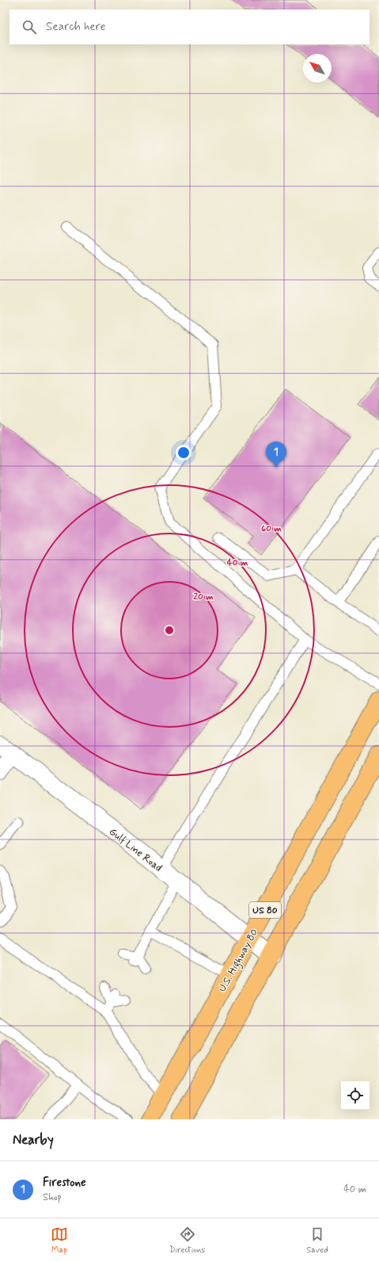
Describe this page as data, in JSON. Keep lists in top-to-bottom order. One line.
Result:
{"streets":{"main road":["US 80","U.S. Highway 80"],"street":["Gulf Line Road"]},"crossings":[["Gulf Line Road","US 80"],["Gulf Line Road","U.S. Highway 80"]],"north":"top left","page":{"search":"Search here","pins":"1","heading":"Nearby","list":[{"mark":"1","name":"Firestone","note":"Shop","value":"40 m"}],"nav":["Map","Directions","Saved"]},"rings":["60 m","40 m","20 m"]}
